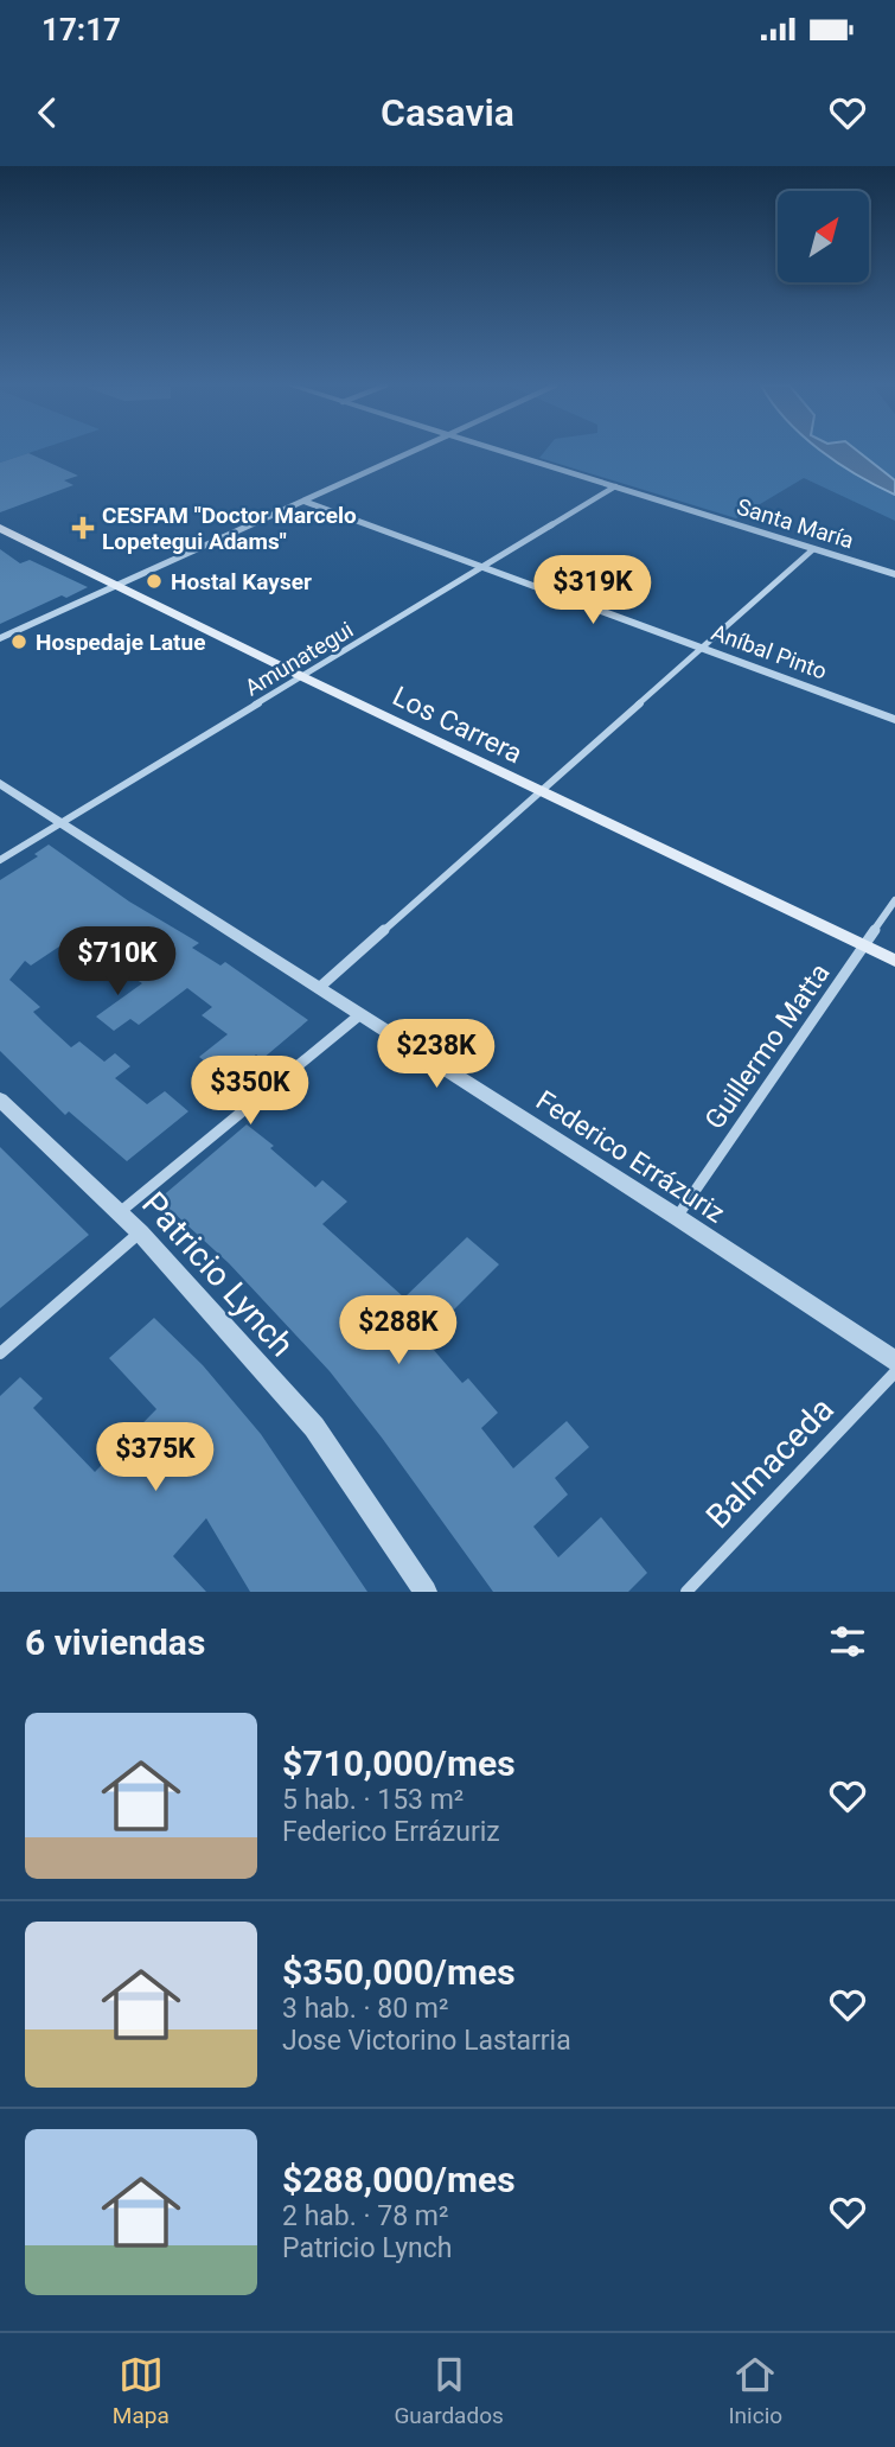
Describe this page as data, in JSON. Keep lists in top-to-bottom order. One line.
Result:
{"streets":{"main road":["Los Carrera"],"street":["Santa María","Aníbal Pinto","Amunategui","Guillermo Matta","Federico Errázuriz","Patricio Lynch","Balmaceda"]},"crossings":[["Santa María","Amunategui"],["Aníbal Pinto","Amunategui"],["Amunategui","Los Carrera"],["Amunategui","Federico Errázuriz"],["Los Carrera","Guillermo Matta"],["Guillermo Matta","Federico Errázuriz"]],"places":{"health":["CESFAM \"Doctor Marcelo Lopetegui Adams\""],"other":["Hostal Kayser","Hospedaje Latue"]},"north":"top right","page":{"status":"17:17","header":"Casavia","price":["$319K","$710K","$238K","$350K","$288K","$375K"],"heading":"6 viviendas","list":[{"name":"$710,000/mes","note":"5 hab. · 153 m² · Federico Errázuriz"},{"name":"$350,000/mes","note":"3 hab. · 80 m² · Jose Victorino Lastarria"},{"name":"$288,000/mes","note":"2 hab. · 78 m² · Patricio Lynch"}],"tabs":["Mapa","Guardados","Inicio"]}}
